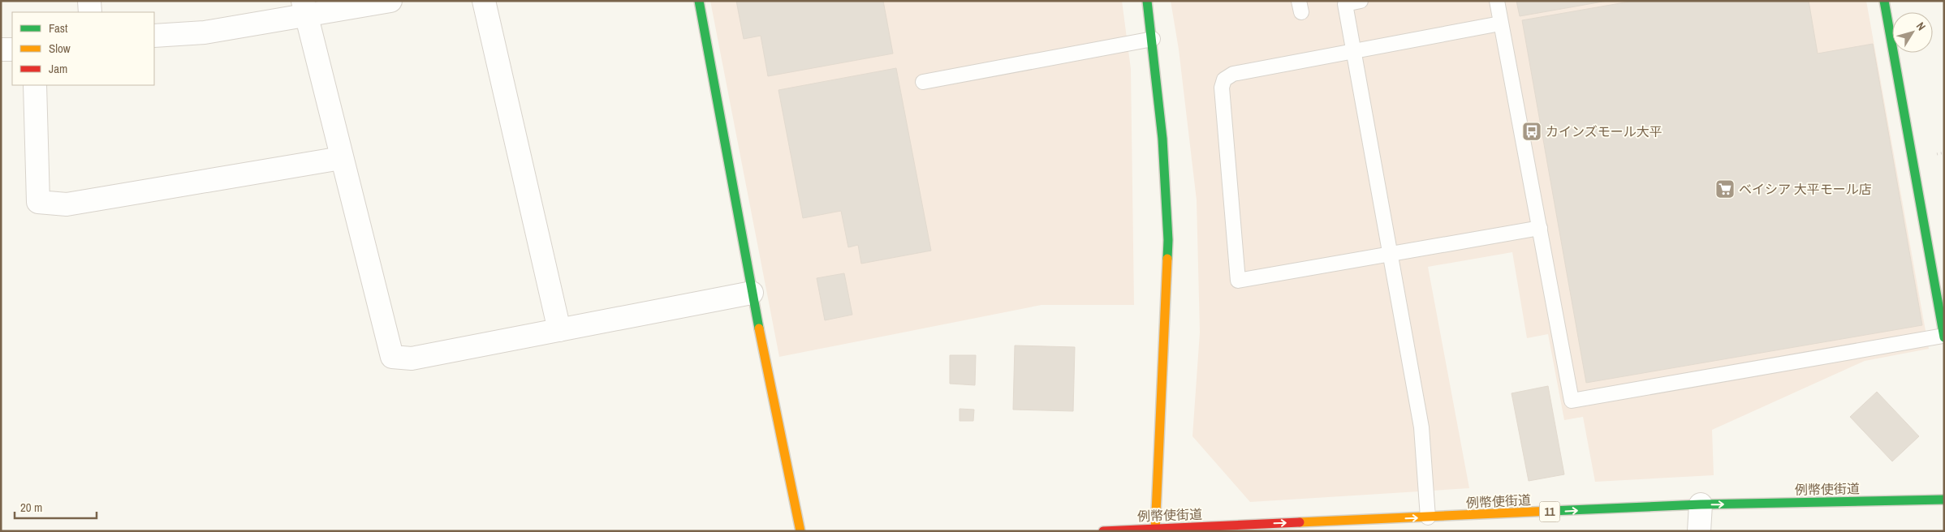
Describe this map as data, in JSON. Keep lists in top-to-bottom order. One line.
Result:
{"streets":{"street":["例幣使街道","11"]},"one_way":["例幣使街道"],"places":{"bus stop":["カインズモール大平"],"supermarket":["ベイシア 大平モール店"]},"legend":["Fast","Slow","Jam"],"scale_bar":"20 m","north":"top right"}
